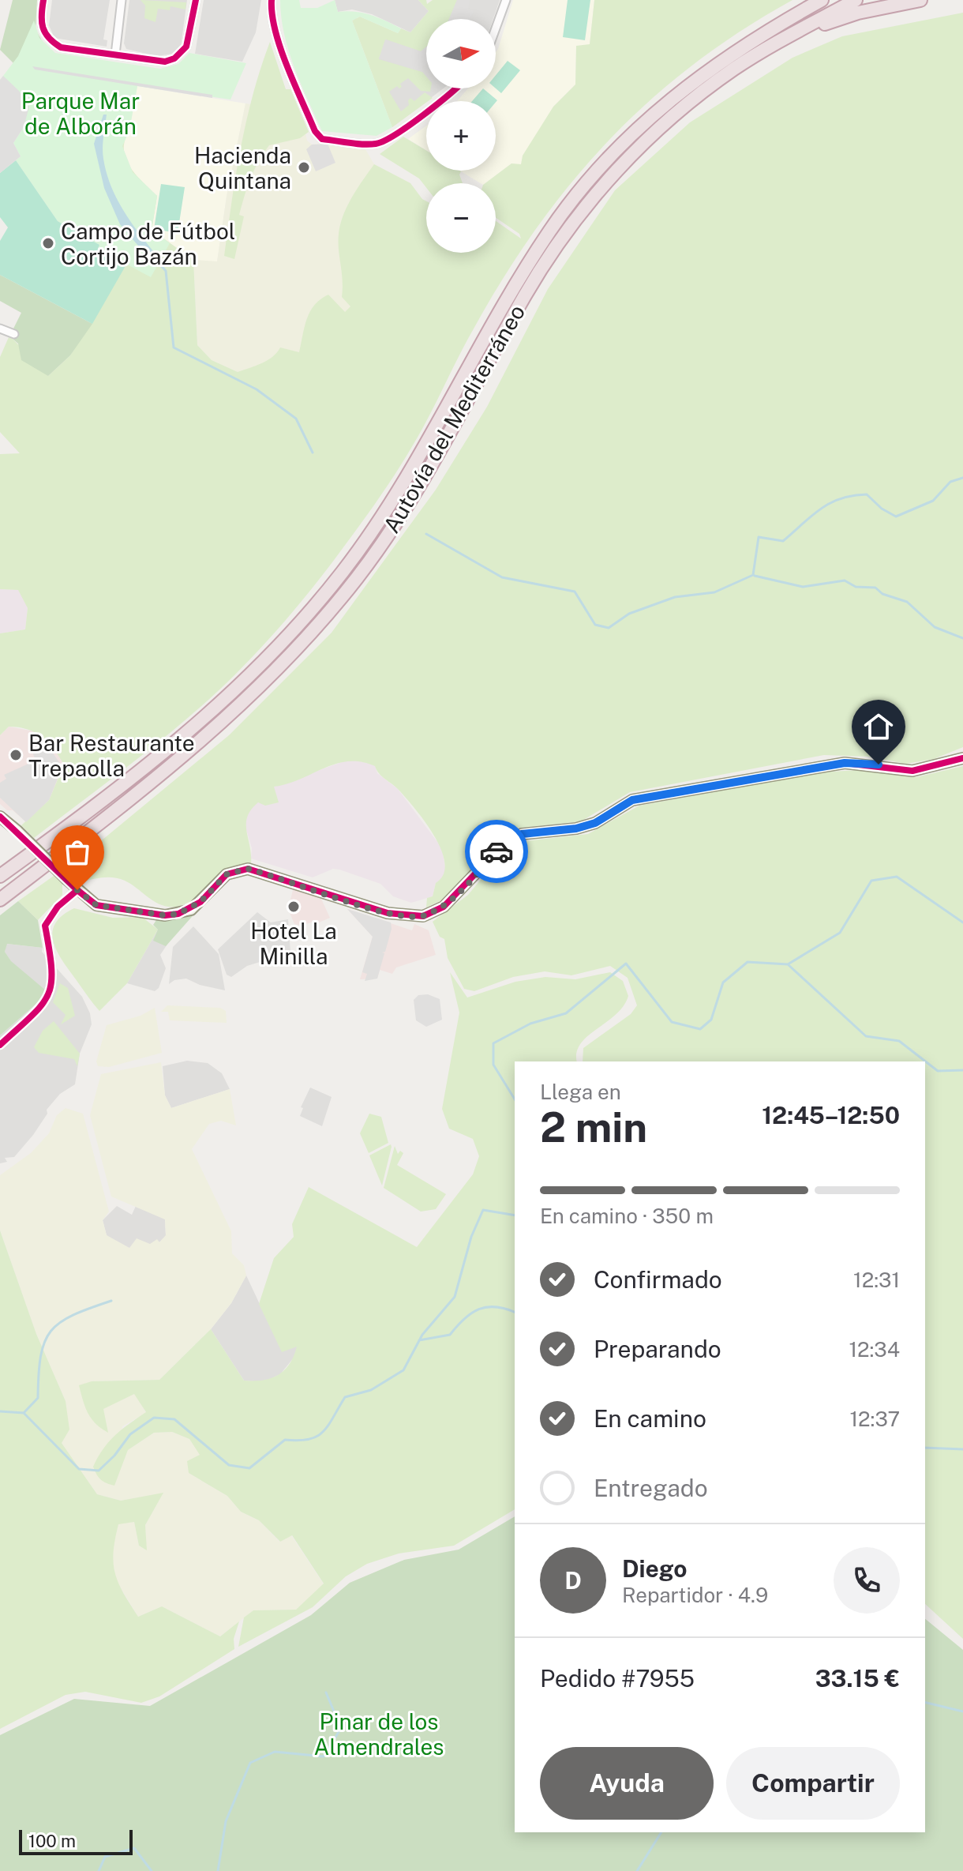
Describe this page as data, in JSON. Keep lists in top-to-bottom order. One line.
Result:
{"streets":{"highway":["Autovía del Mediterráneo"]},"parks":["Parque Mar de Alborán","Pinar de los Almendrales"],"places":["Hacienda Quintana","Campo de Fútbol Cortijo Bazán","Bar Restaurante Trepaolla","Hotel La Minilla"],"scale_bar":"100 m","north":"right","page":{"map_buttons":["+","−"],"heading":["2 min","Llega en","12:45–12:50"],"panel":["Diego","Repartidor · 4.9","Pedido #7955","33.15 €"],"bar":"En camino · 350 m","list":[["Confirmado","12:31"],["Preparando","12:34"],["En camino","12:37"],"Entregado"],"round":"D","buttons":["Ayuda","Compartir"],"scale":"100 m"}}
